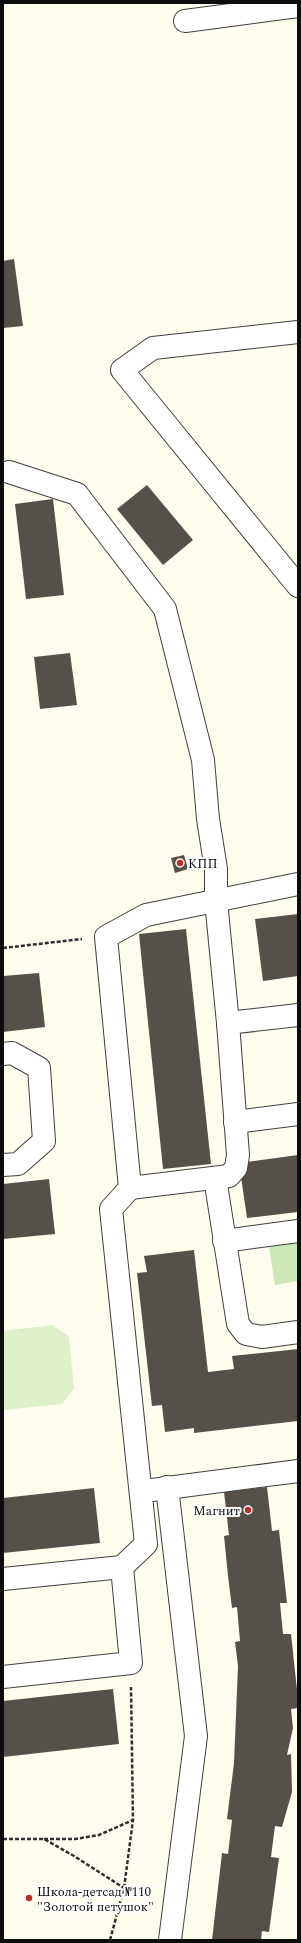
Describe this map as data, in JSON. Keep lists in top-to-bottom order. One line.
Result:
{"places":["КПП","Магнит","Школа-детсад №110 \"Золотой петушок\""]}
